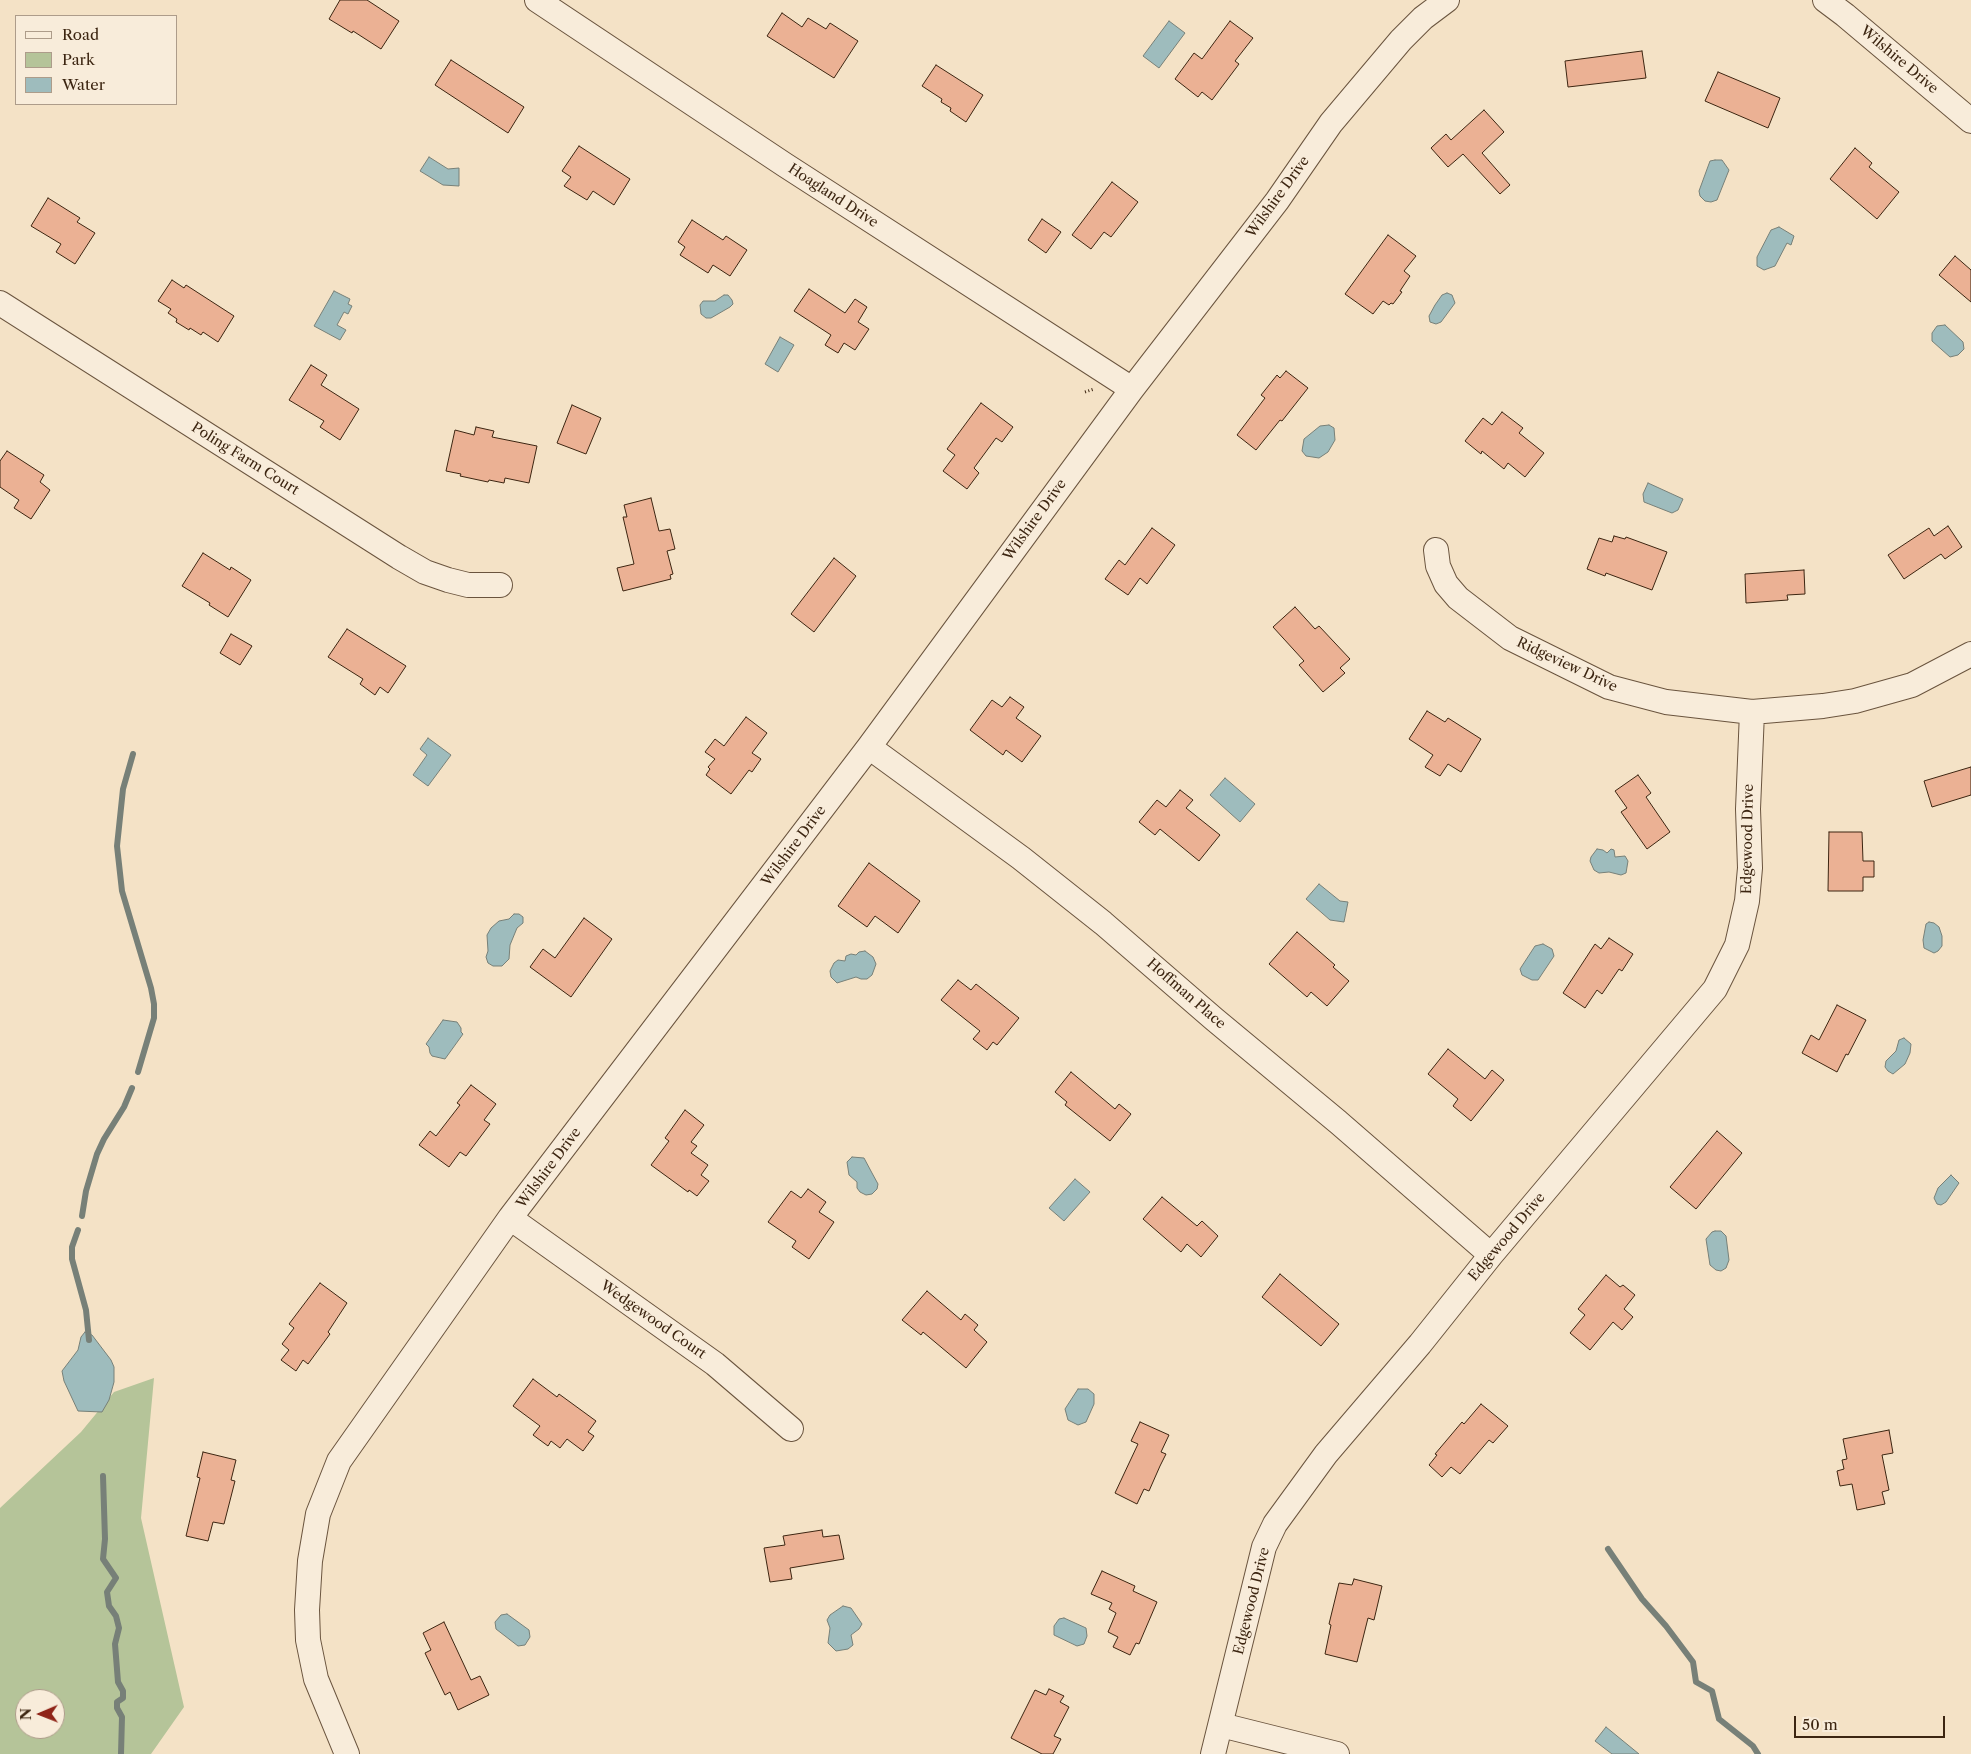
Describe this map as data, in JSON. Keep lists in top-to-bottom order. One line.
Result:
{"streets":{"street":["Wilshire Drive","Hoagland Drive","Poling Farm Court","Ridgeview Drive","Edgewood Drive","Hoffman Place","Wedgewood Court"]},"crossings":[["Wilshire Drive","Hoagland Drive"],["Wilshire Drive","Hoffman Place"],["Wilshire Drive","Wedgewood Court"],["Ridgeview Drive","Edgewood Drive"],["Edgewood Drive","Hoffman Place"]],"legend":["Road","Park","Water"],"scale_bar":"50 m","north":"left"}
